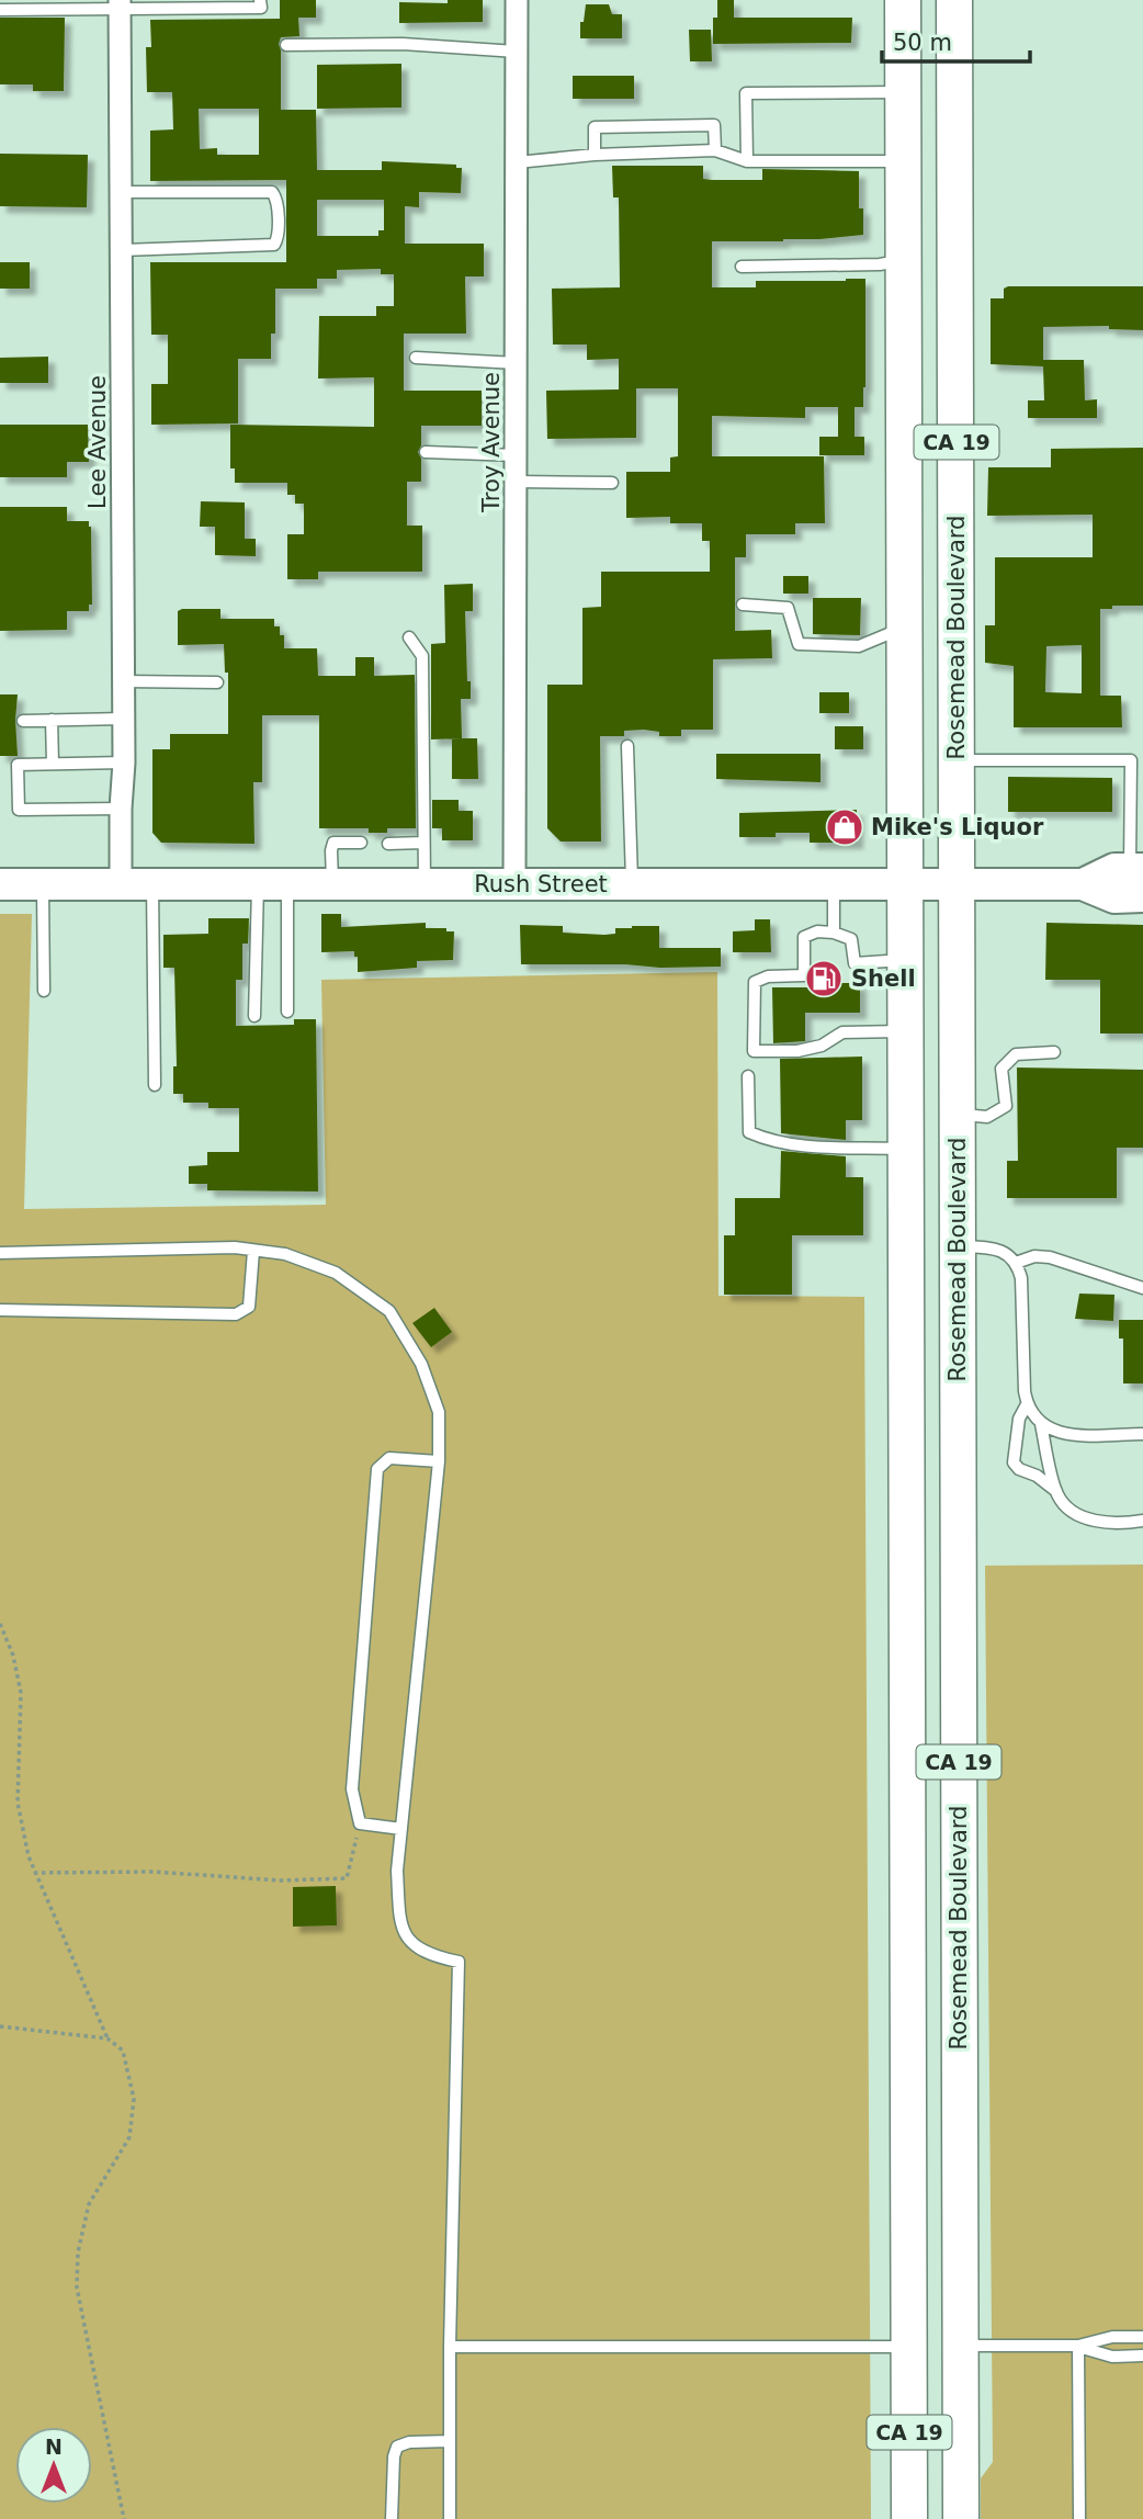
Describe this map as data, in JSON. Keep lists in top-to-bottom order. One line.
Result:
{"streets":{"main road":["CA 19","Rosemead Boulevard"],"street":["Lee Avenue","Troy Avenue","Rush Street"]},"crossings":[["Lee Avenue","Rush Street"],["Troy Avenue","Rush Street"],["CA 19","Rush Street"],["Rosemead Boulevard","Rush Street"]],"places":{"shop":["Mike's Liquor"],"fuel station":["Shell"]},"scale_bar":"50 m","north":"top"}
